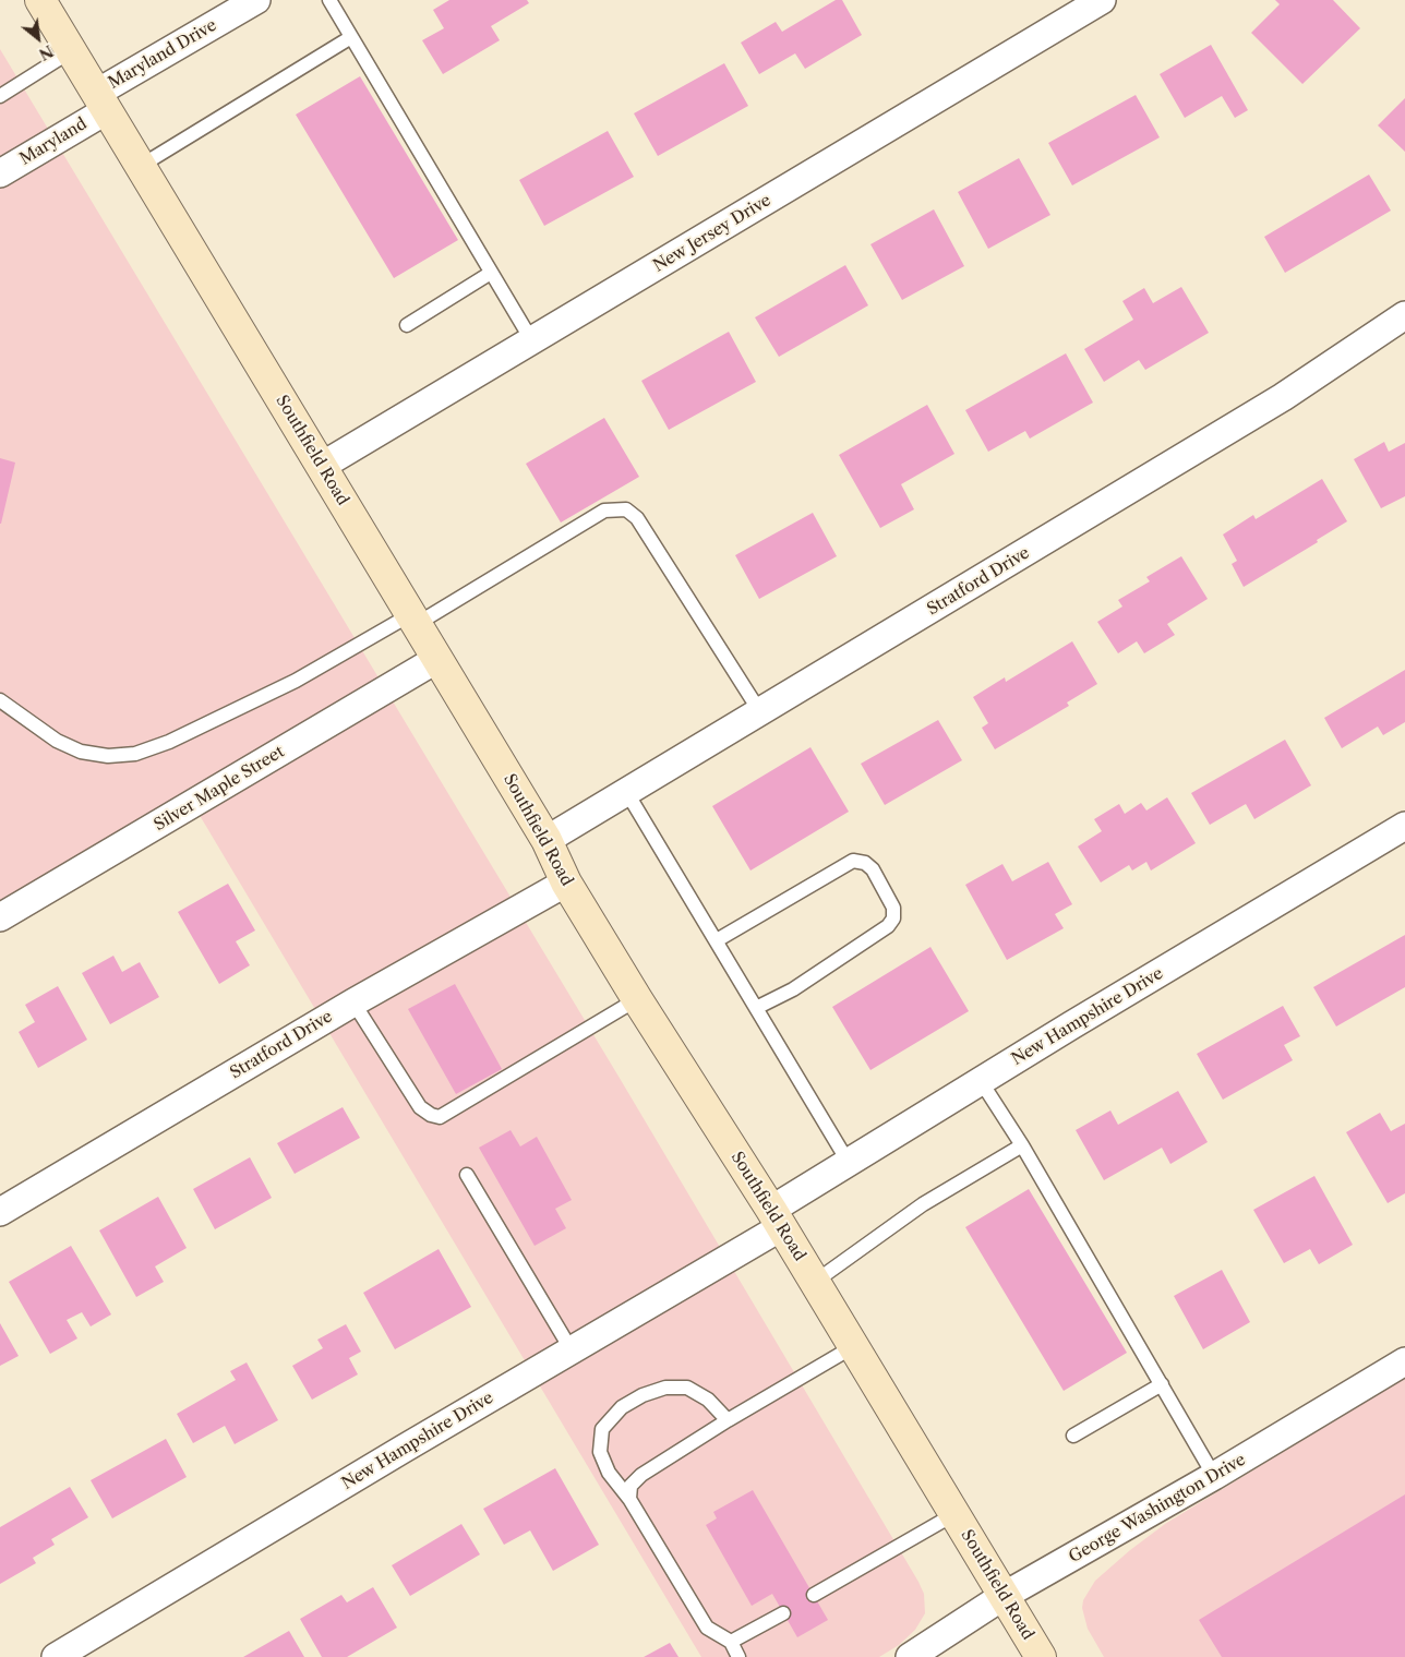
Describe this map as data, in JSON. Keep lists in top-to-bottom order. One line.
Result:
{"streets":{"main road":["Southfield Road"],"street":["Maryland Drive","Maryland","New Jersey Drive","Stratford Drive","Silver Maple Street","New Hampshire Drive","George Washington Drive"]},"crossings":[["Maryland Drive","Maryland"],["Maryland Drive","Southfield Road"],["Maryland","Southfield Road"],["New Jersey Drive","Southfield Road"],["Southfield Road","Stratford Drive"],["Southfield Road","Silver Maple Street"],["Southfield Road","New Hampshire Drive"],["Southfield Road","George Washington Drive"]],"north":"bottom right"}
